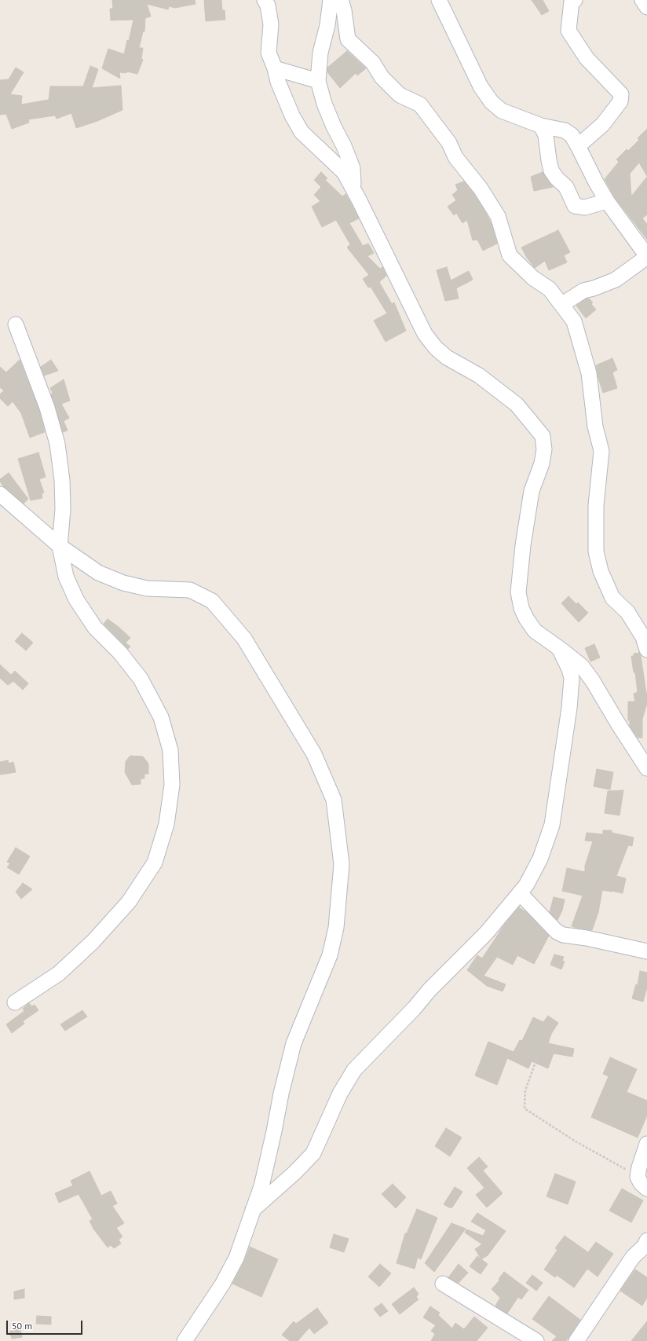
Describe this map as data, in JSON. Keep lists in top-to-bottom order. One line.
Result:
{"scale_bar":"50 m"}
